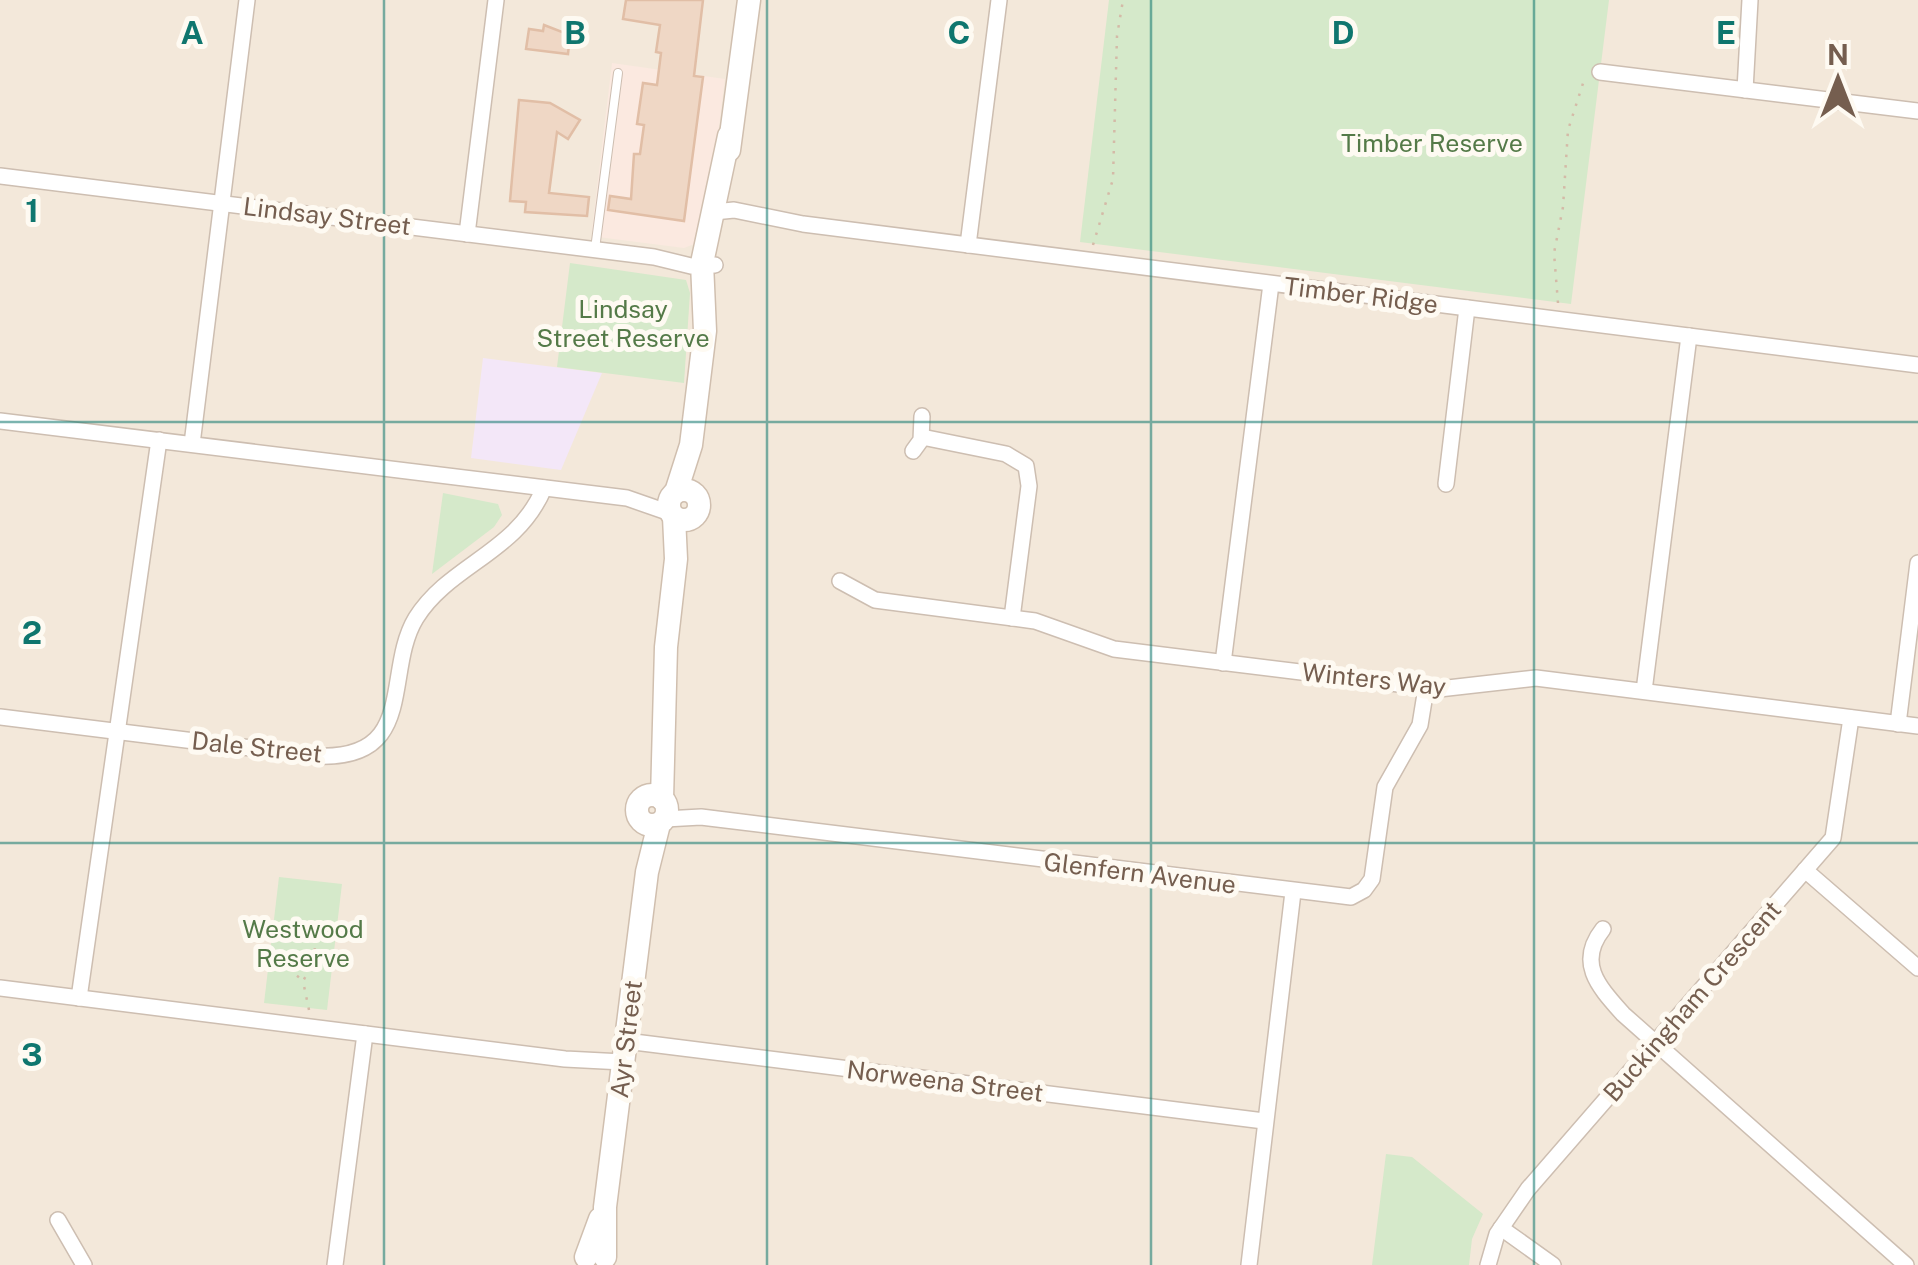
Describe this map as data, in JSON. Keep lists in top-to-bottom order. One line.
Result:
{"streets":{"street":["Lindsay Street","Timber Ridge","Winters Way","Dale Street","Glenfern Avenue","Buckingham Crescent","Ayr Street","Norweena Street"]},"crossings":[["Lindsay Street","Ayr Street"],["Timber Ridge","Ayr Street"],["Winters Way","Glenfern Avenue"],["Winters Way","Buckingham Crescent"],["Glenfern Avenue","Ayr Street"],["Ayr Street","Norweena Street"]],"parks":["Timber Reserve","Lindsay Street Reserve","Westwood Reserve"],"north":"top","grid":{"columns":["A","B","C","D","E"],"rows":["1","2","3"]}}
